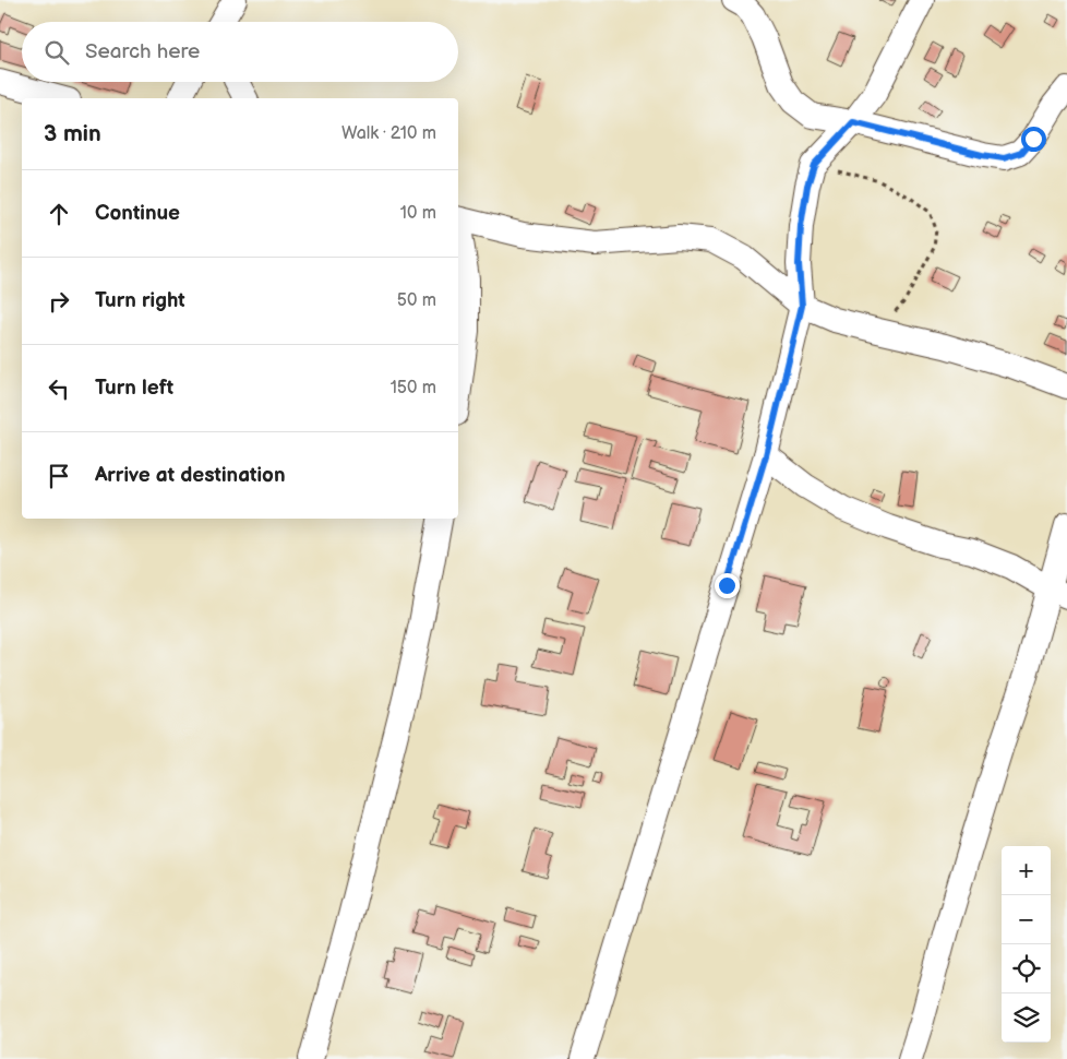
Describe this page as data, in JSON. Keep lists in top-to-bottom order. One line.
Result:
{"page":{"search":"Search here","heading":["3 min","Walk · 210 m"],"list":[["Continue","10 m"],["Turn right","50 m"],["Turn left","150 m"],"Arrive at destination"],"map_buttons":["+","−"]}}
